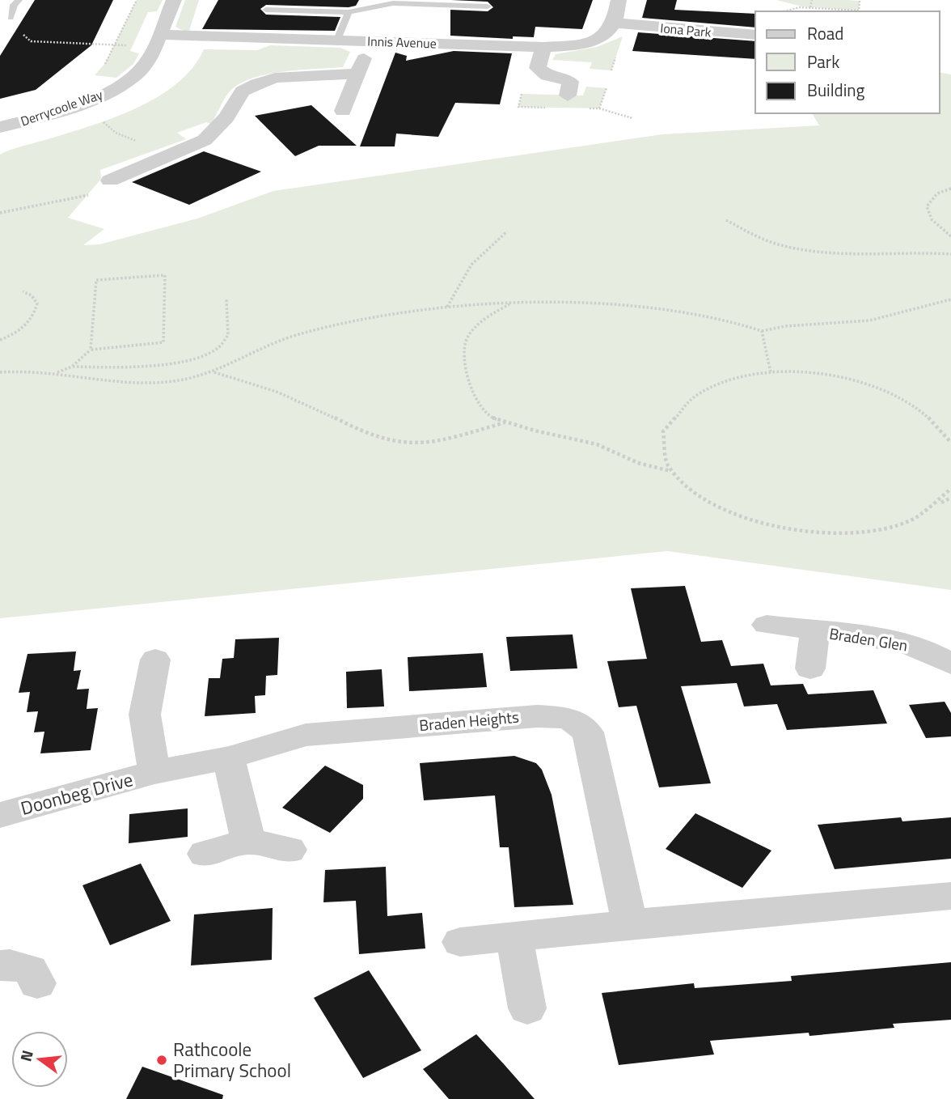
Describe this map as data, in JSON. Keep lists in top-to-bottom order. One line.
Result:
{"streets":{"street":["Iona Park","Innis Avenue","Derrycoole Way","Braden Glen","Braden Heights","Doonbeg Drive"]},"crossings":[["Iona Park","Innis Avenue"],["Innis Avenue","Derrycoole Way"],["Braden Heights","Doonbeg Drive"]],"places":["Rathcoole Primary School"],"legend":["Road","Park","Building"],"north":"left"}
